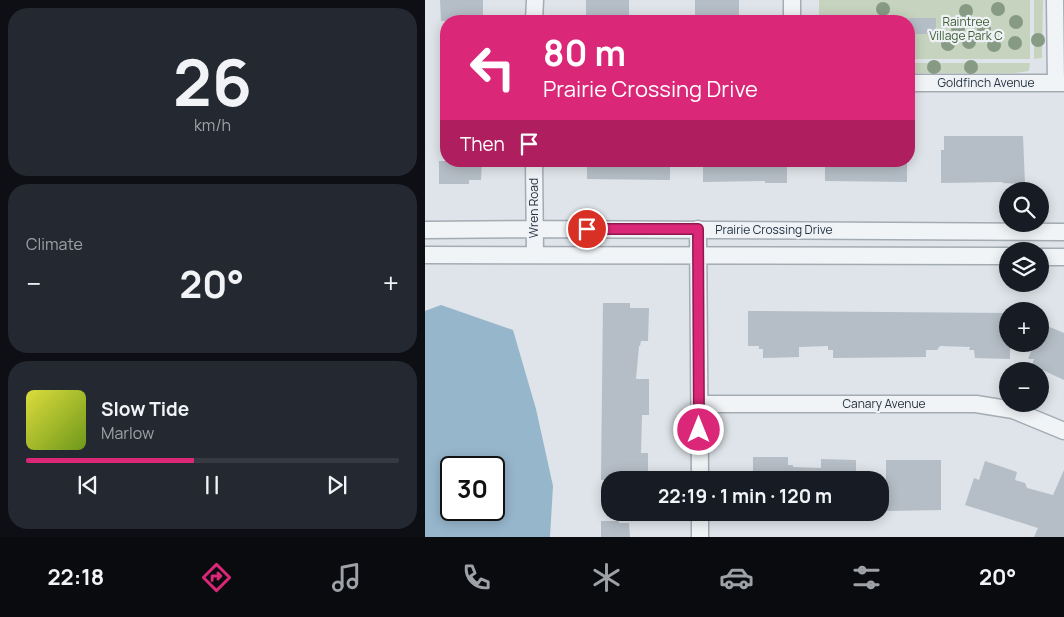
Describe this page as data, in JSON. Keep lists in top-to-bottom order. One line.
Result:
{"streets":{"street":["Goldfinch Avenue","Wren Road","Prairie Crossing Drive","Canary Avenue"]},"crossings":[["Wren Road","Prairie Crossing Drive"]],"parks":["Raintree Village Park C"],"page":{"tile":[["26","km/h"],"Climate"],"turn":["80 m","Prairie Crossing Drive"],"then":"Then","map_buttons":["+","−"],"heat":["−","20°","+"],"song":["Slow Tide","Marlow"],"limit":"30","trip":"22:19 · 1 min · 120 m","tabs":["22:18","20°"]}}
